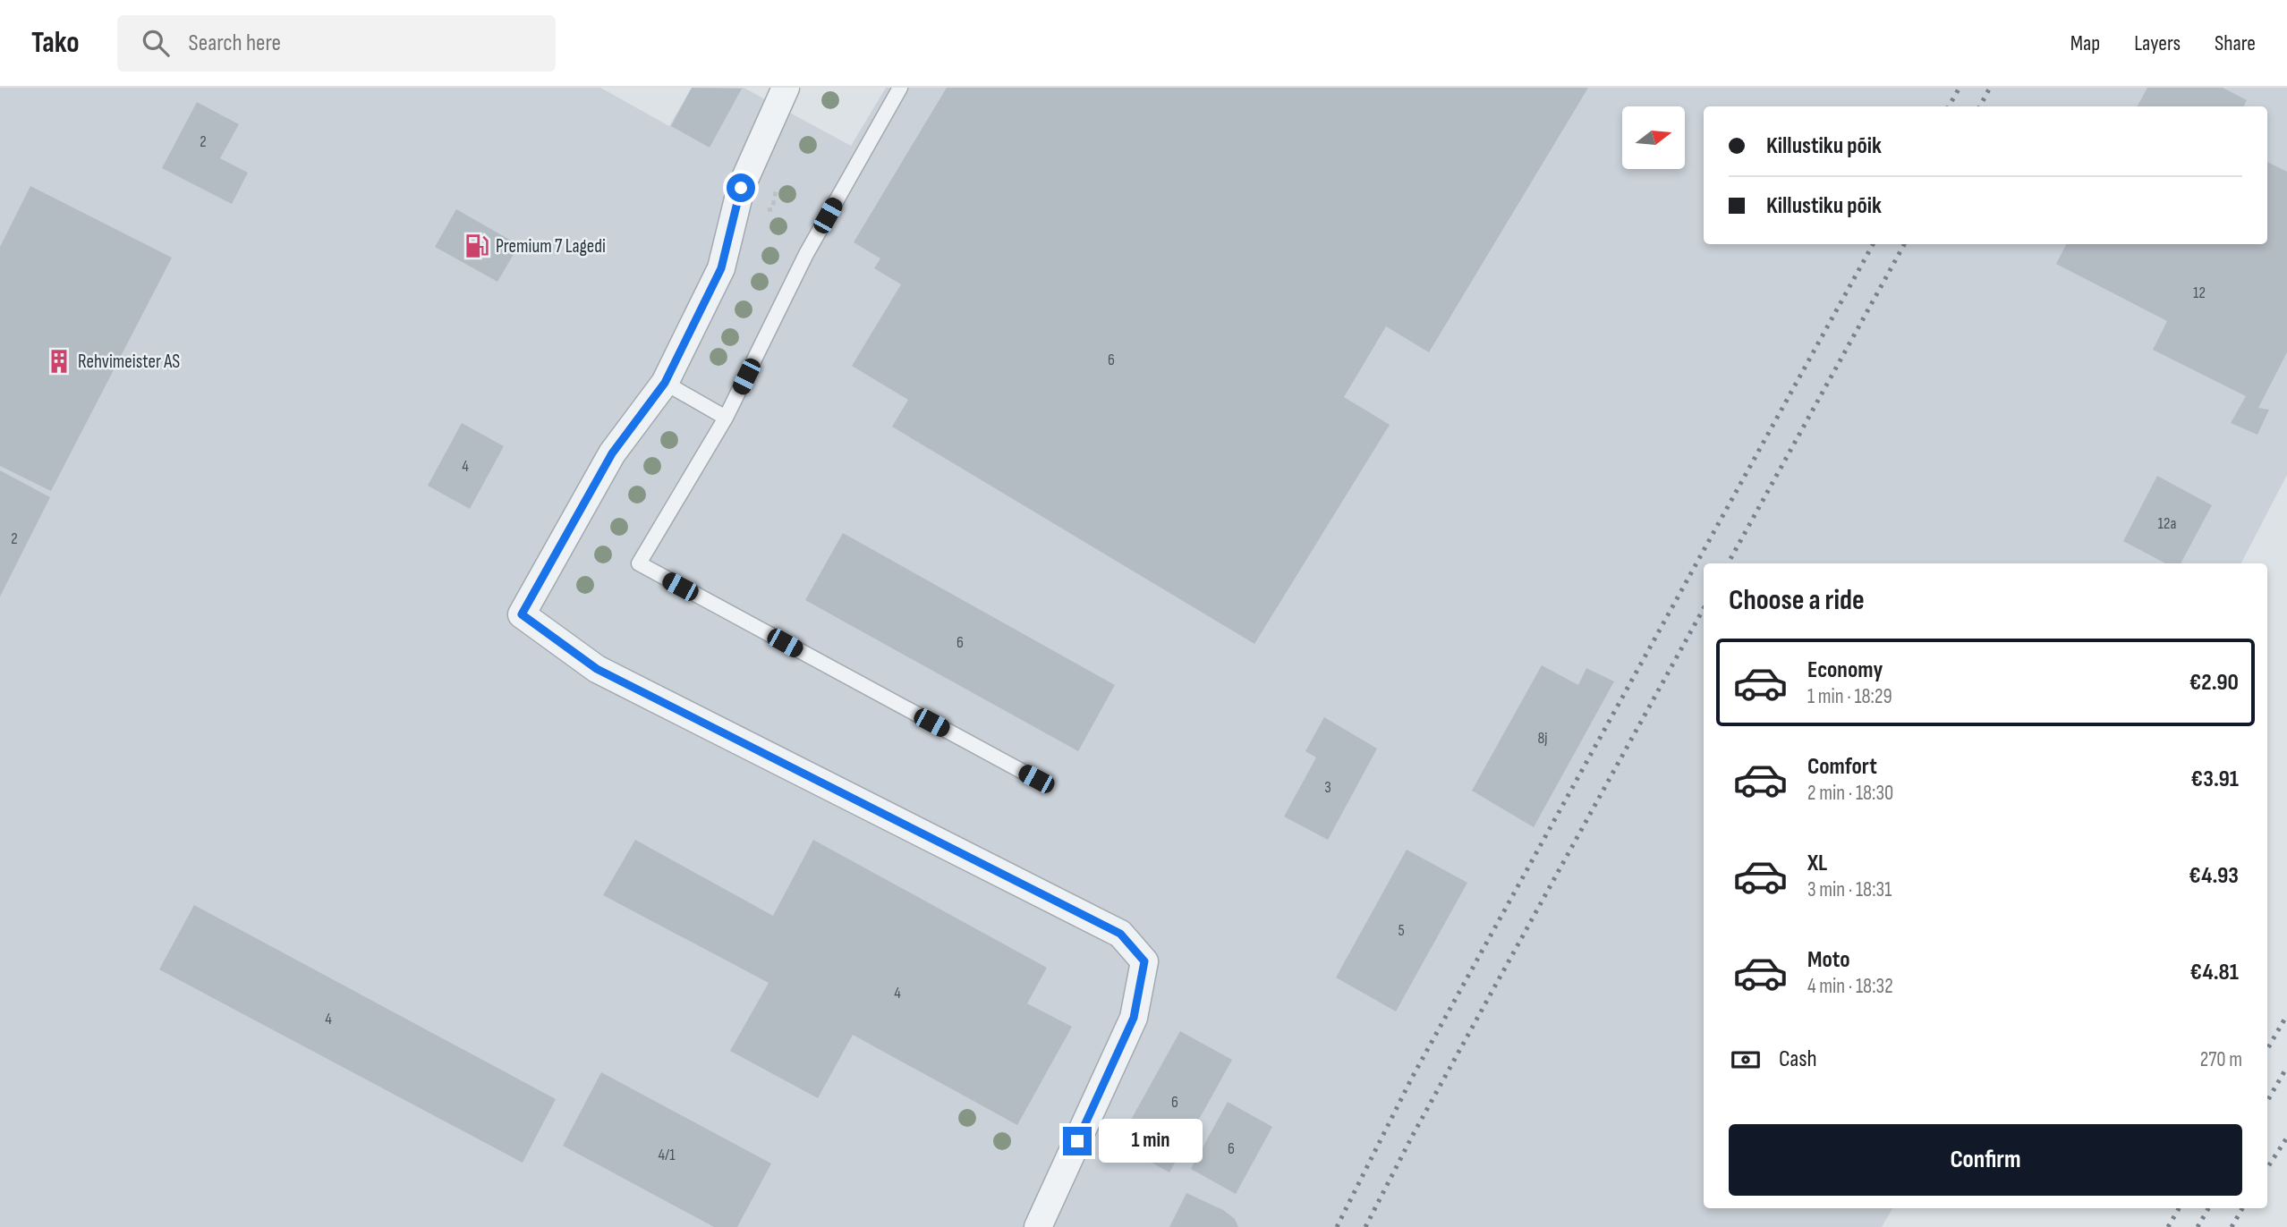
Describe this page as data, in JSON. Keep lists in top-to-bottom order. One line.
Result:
{"places":{"fuel station":["Premium 7 Lagedi"],"building":["Rehvimeister AS"]},"house_numbers":["2","12","6","4","12a","2","6","8j","3","5","4","4","6","6","4/1"],"north":"right","page":{"header":"Tako","search":"Search here","nav":["Map","Layers","Share"],"banner":["Killustiku põik","Killustiku põik"],"heading":"Choose a ride","list":[{"name":"Economy","note":"1 min · 18:29","value":"€2.90"},{"name":"Comfort","note":"2 min · 18:30","value":"€3.91"},{"name":"XL","note":"3 min · 18:31","value":"€4.93"},{"name":"Moto","note":"4 min · 18:32","value":"€4.81"}],"pay":["Cash","270 m"],"buttons":"Confirm","bubble":"1 min"}}
